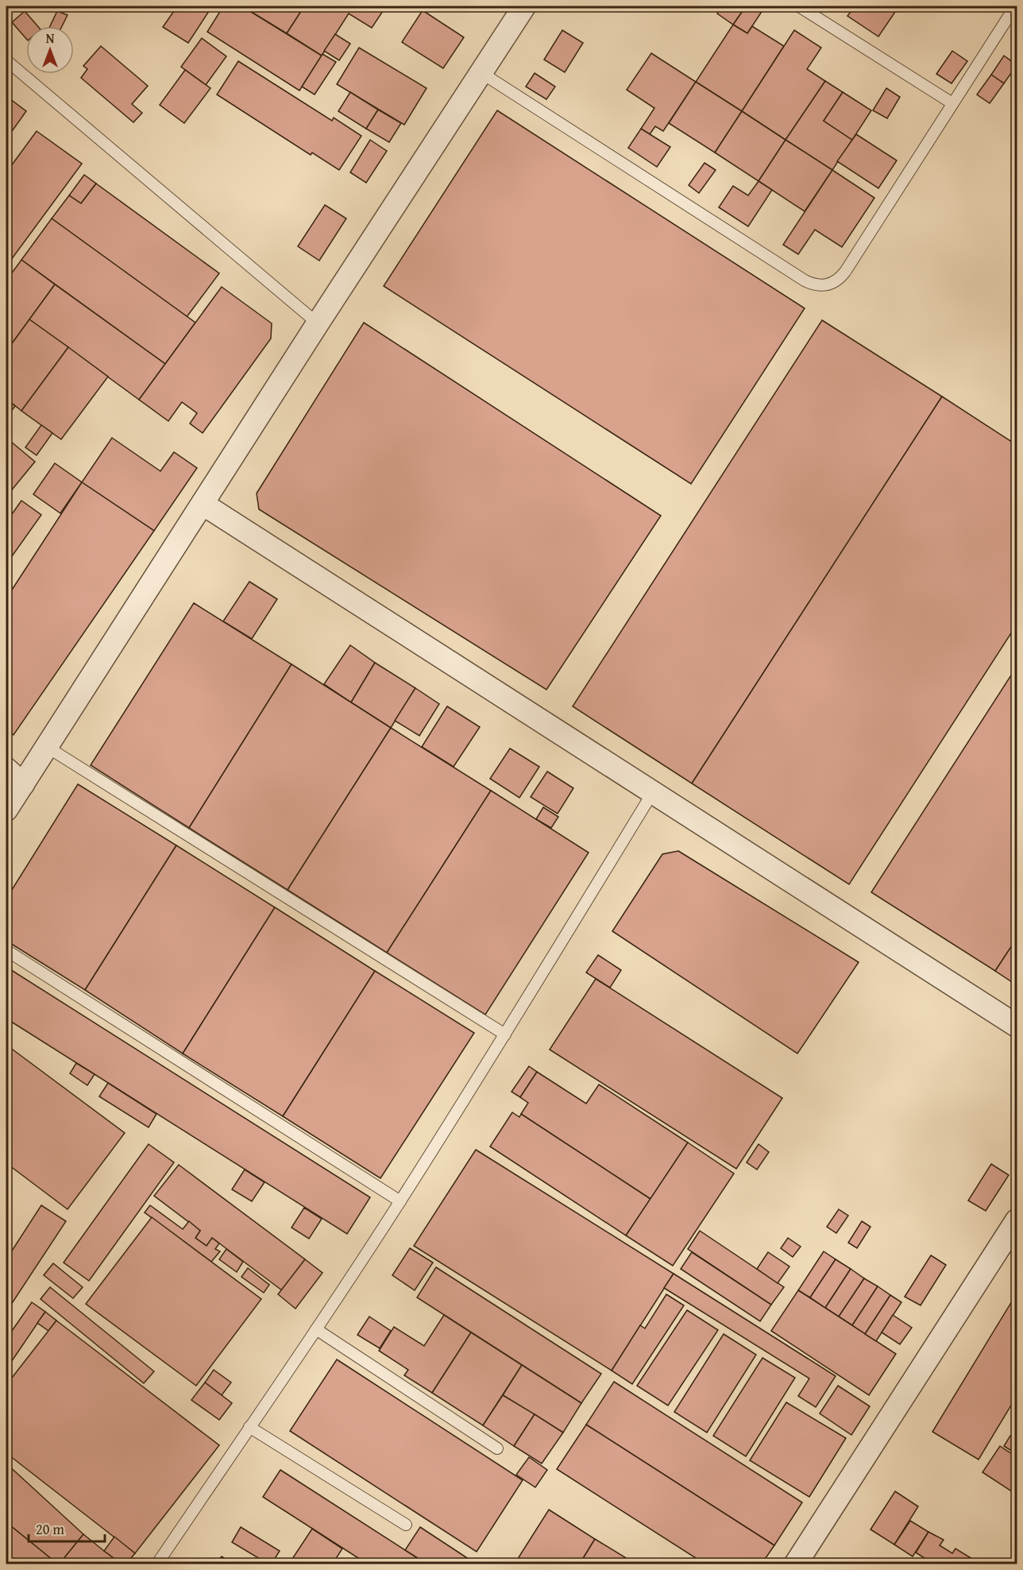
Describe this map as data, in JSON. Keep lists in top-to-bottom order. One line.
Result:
{"scale_bar":"20 m","north":"top"}
